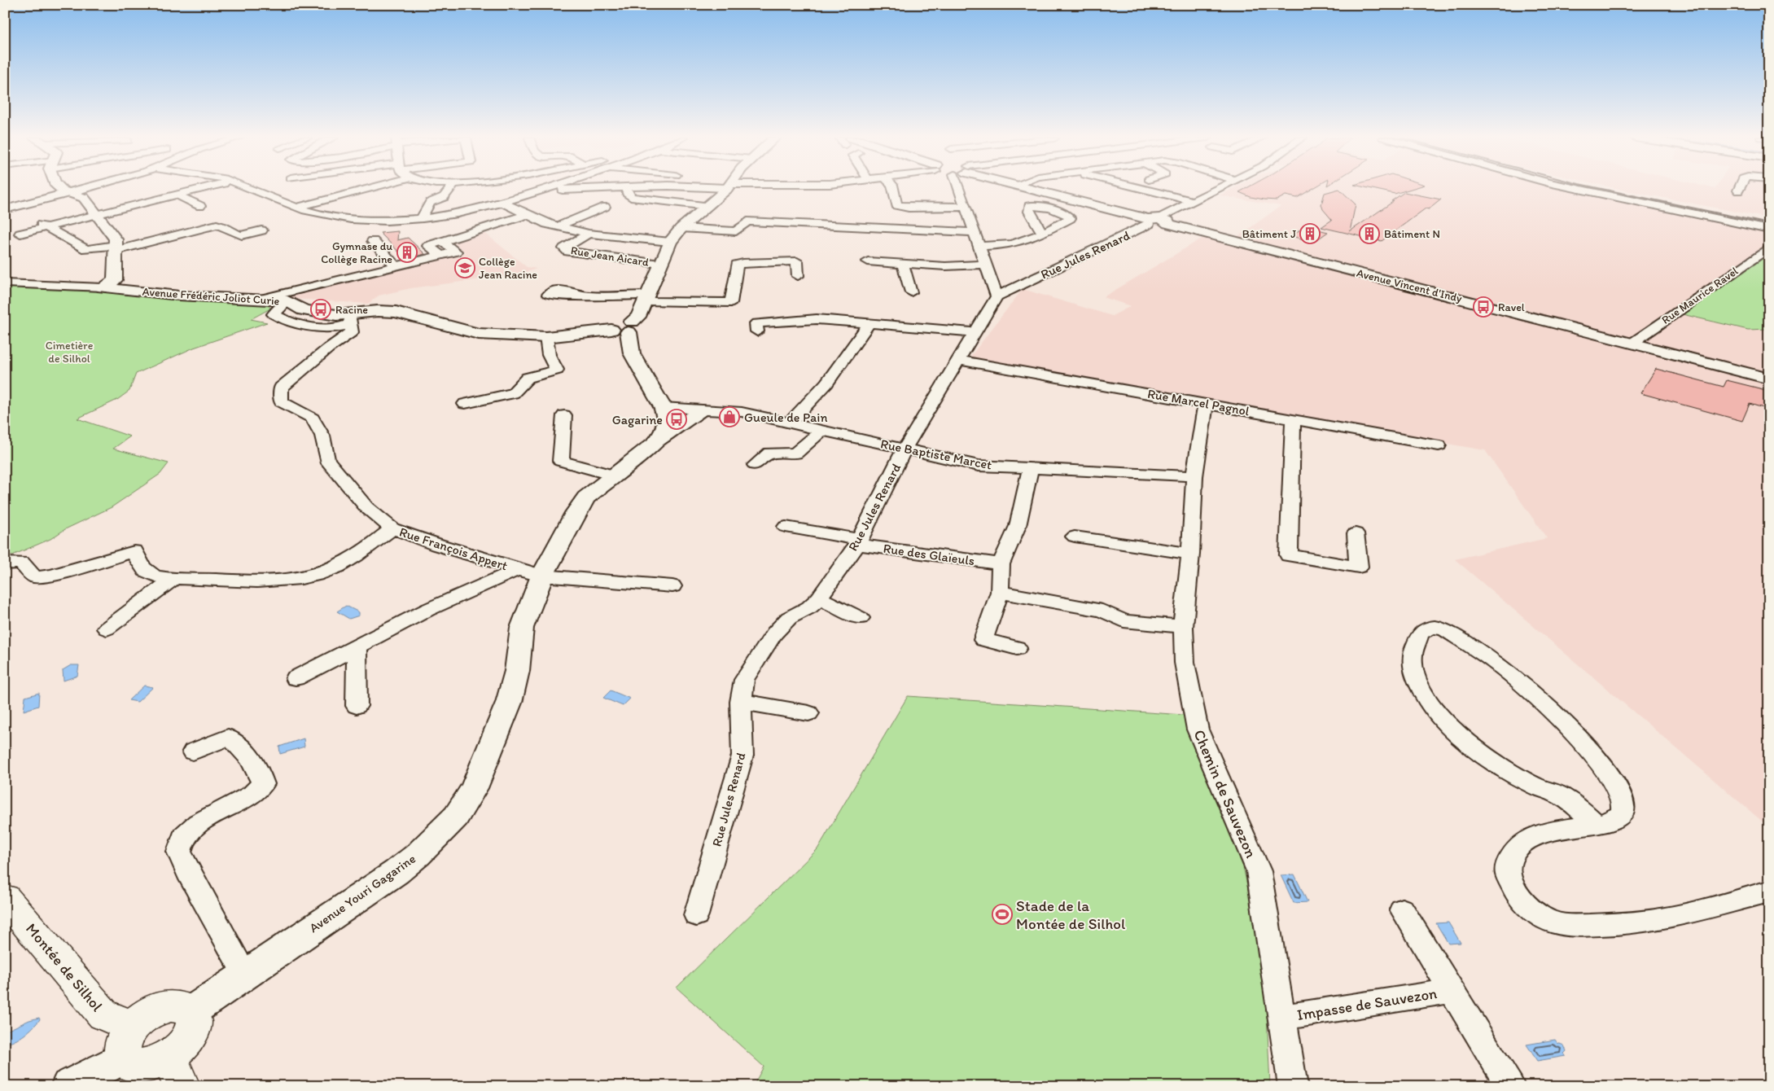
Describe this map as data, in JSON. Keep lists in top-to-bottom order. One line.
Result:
{"streets":{"main road":["Montée de Silhol"],"street":["Rue Jules Renard","Rue Jean Aicard","Avenue Vincent d'Indy","Rue Maurice Ravel","Avenue Frédéric Joliot Curie","Rue Marcel Pagnol","Rue Baptiste Marcet","Rue François Appert","Rue des Glaïeuls","Chemin de Sauvezon","Avenue Youri Gagarine","Impasse de Sauvezon"]},"crossings":[["Rue Jules Renard","Avenue Vincent d'Indy"],["Rue Jules Renard","Rue Marcel Pagnol"],["Rue Jules Renard","Rue Baptiste Marcet"],["Rue Jules Renard","Rue des Glaïeuls"],["Avenue Vincent d'Indy","Rue Maurice Ravel"],["Avenue Frédéric Joliot Curie","Rue François Appert"],["Avenue Frédéric Joliot Curie","Avenue Youri Gagarine"],["Rue Marcel Pagnol","Chemin de Sauvezon"],["Rue Baptiste Marcet","Chemin de Sauvezon"],["Rue Baptiste Marcet","Avenue Youri Gagarine"],["Rue François Appert","Avenue Youri Gagarine"],["Chemin de Sauvezon","Impasse de Sauvezon"]],"parks":["Cimetière de Silhol"],"places":{"building":["Bâtiment J","Bâtiment N","Gymnase du Collège Racine"],"school or university":["Collège Jean Racine"],"bus stop":["Ravel","Racine","Gagarine"],"shop":["Gueule de Pain"],"sports":["Stade de la Montée de Silhol"]}}
